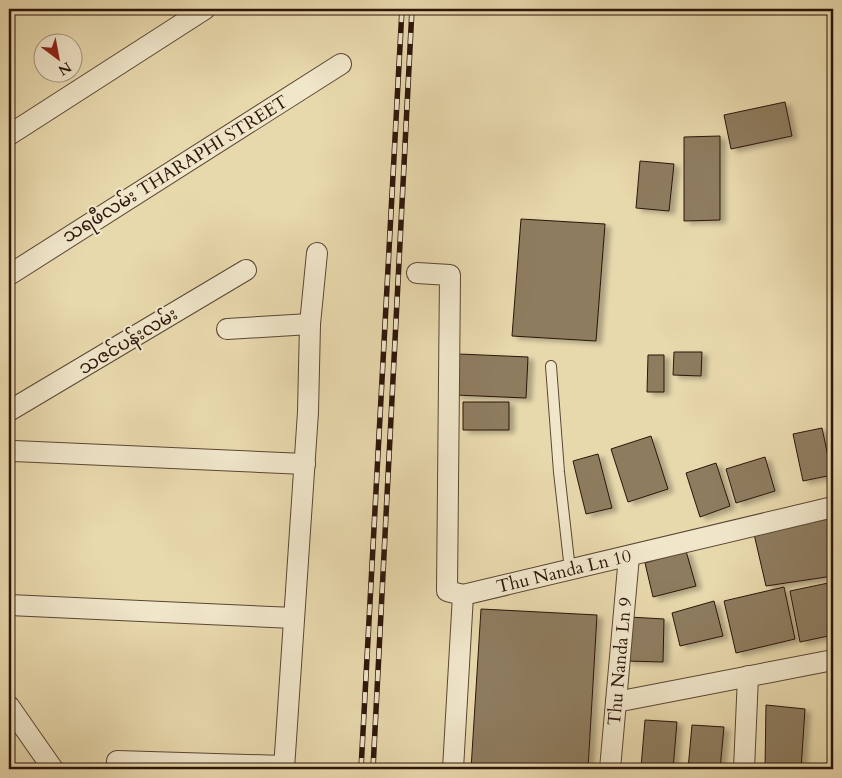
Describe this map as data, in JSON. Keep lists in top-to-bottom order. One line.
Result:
{"streets":{"street":["သရဖီလမ်း THARAPHI STREET","သဇင်ပန်းလမ်း","Thu Nanda Ln 10","Thu Nanda Ln 9"]},"crossings":[["Thu Nanda Ln 10","Thu Nanda Ln 9"]],"north":"bottom right"}
